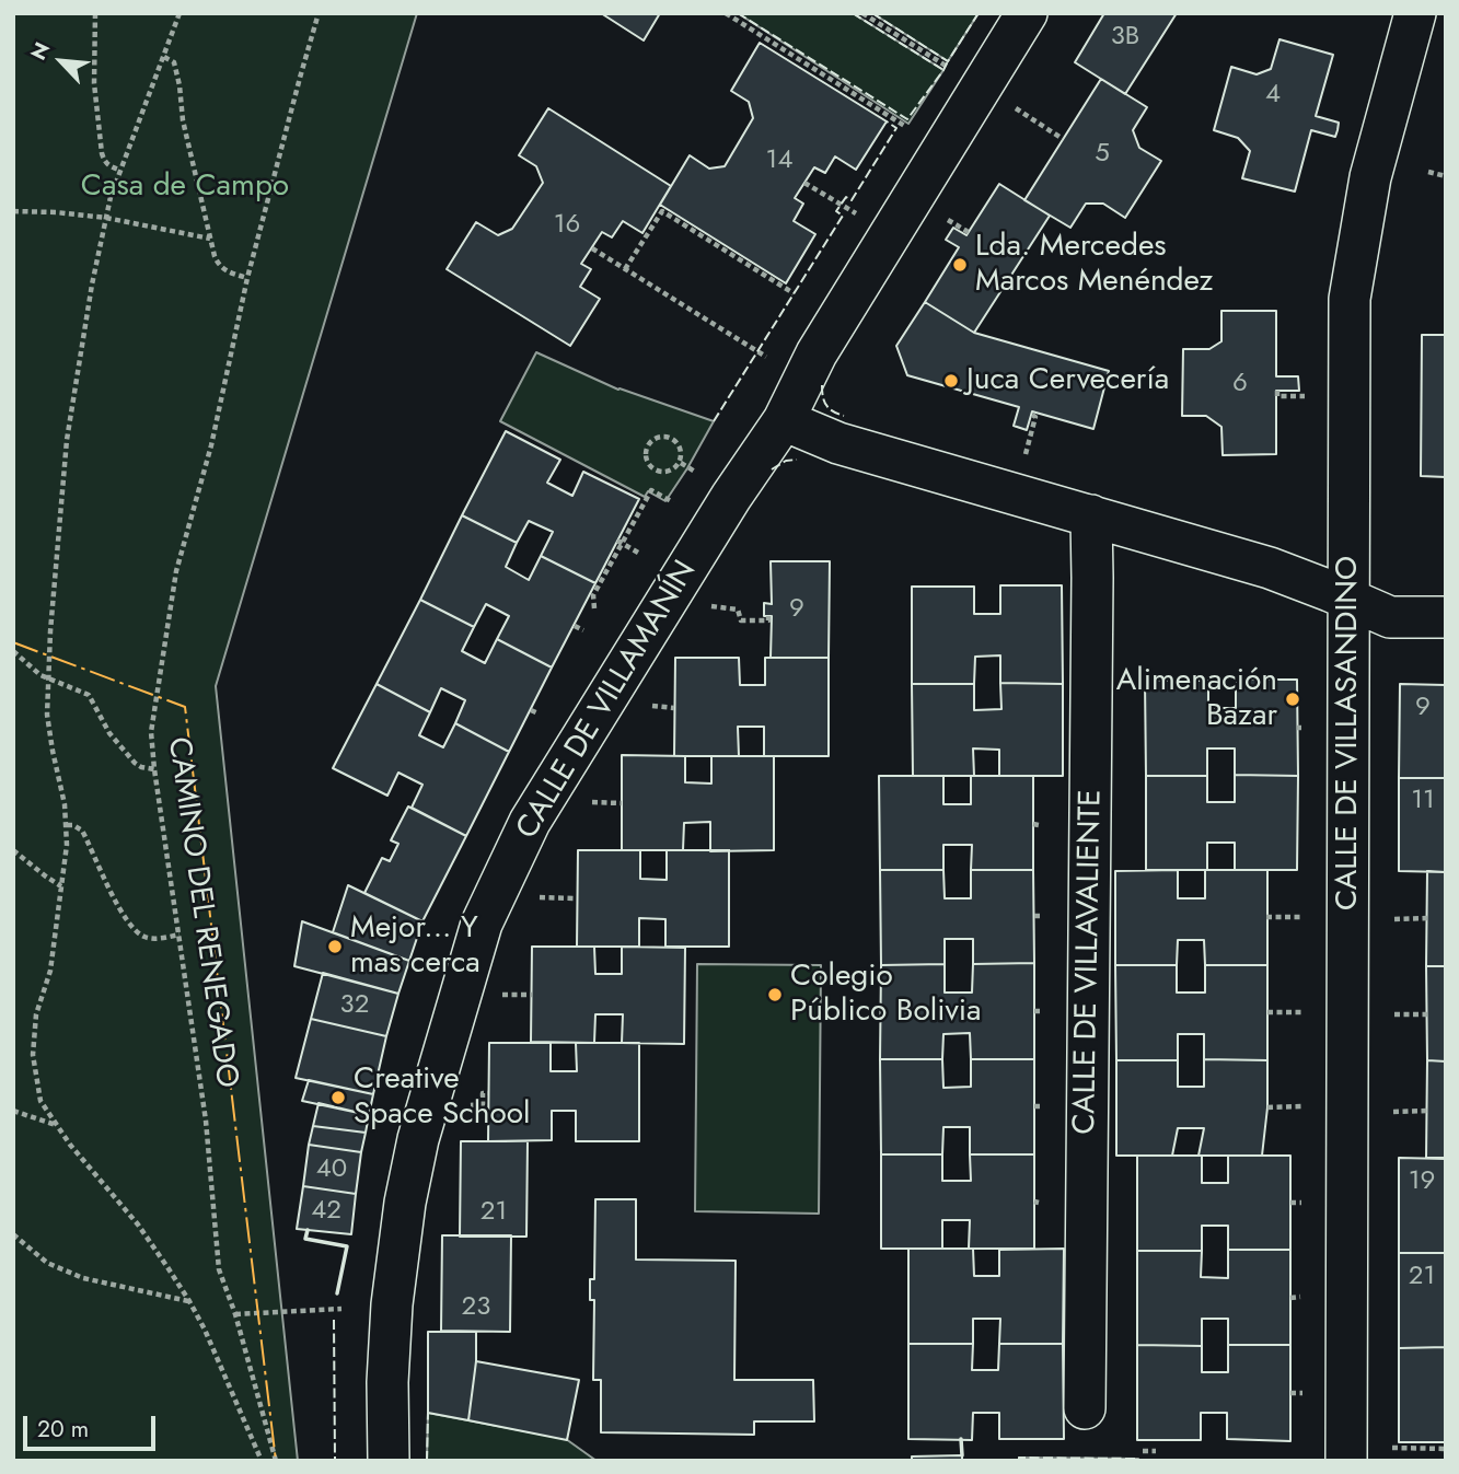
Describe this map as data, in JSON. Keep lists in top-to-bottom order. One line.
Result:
{"streets":{"street":["CALLE DE VILLAMANÍN","CALLE DE VILLASANDINO","CALLE DE VILLAVALIENTE"],"path":["CAMINO DEL RENEGADO"]},"parks":["Casa de Campo"],"places":["Lda. Mercedes Marcos Menéndez","Juca Cervecería","Alimenación Bazar","Mejor... Y mas cerca","Colegio Público Bolivia","Creative Space School"],"house_numbers":["3B","4","5","14","16","6","9","9","11","32","40","19","42","21","21","23"],"scale_bar":"20 m","north":"top left"}
